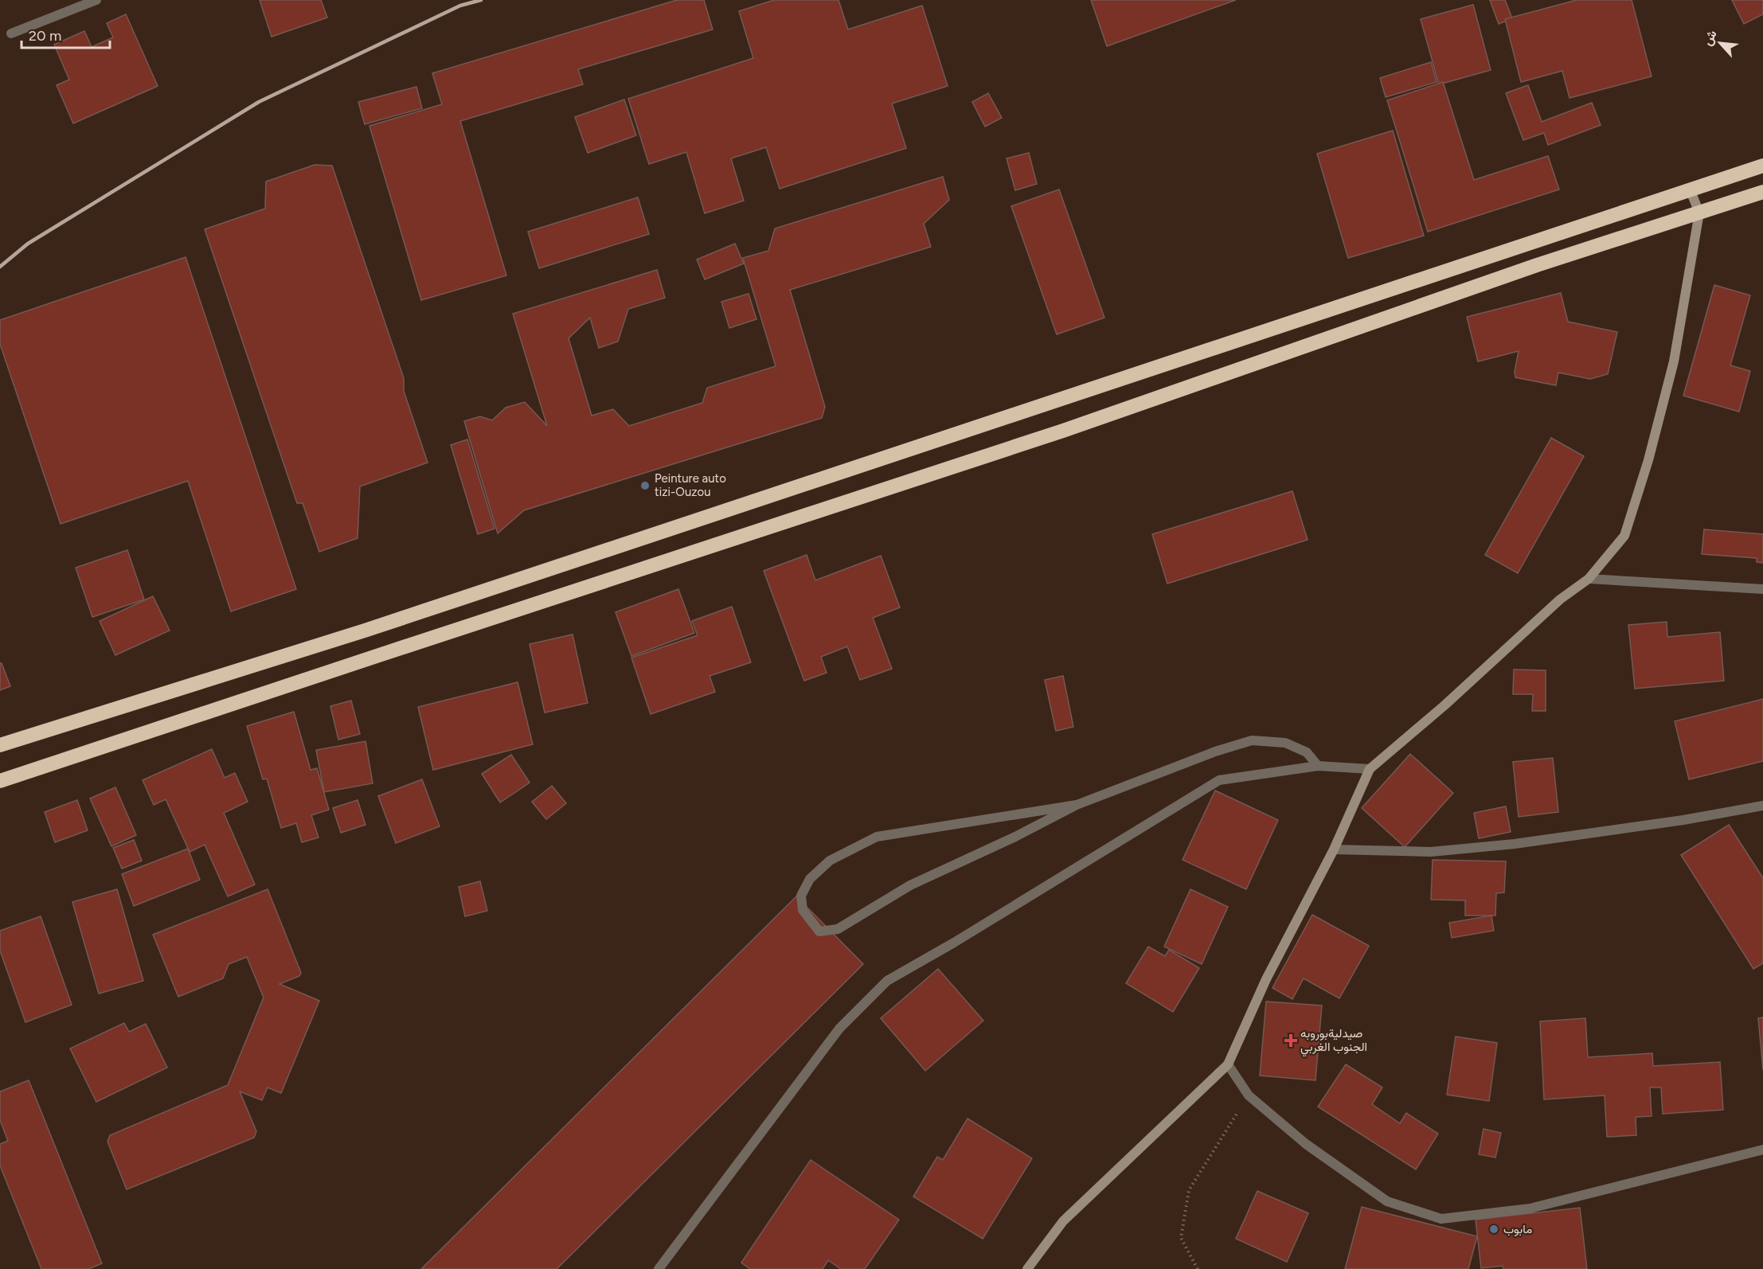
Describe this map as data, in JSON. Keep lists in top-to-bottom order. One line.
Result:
{"places":{"other":["Peinture auto tizi-Ouzou","مابوب"],"health":["صيدليةبوروبه الجنوب الغربي"]},"scale_bar":"20 m","north":"top left"}
